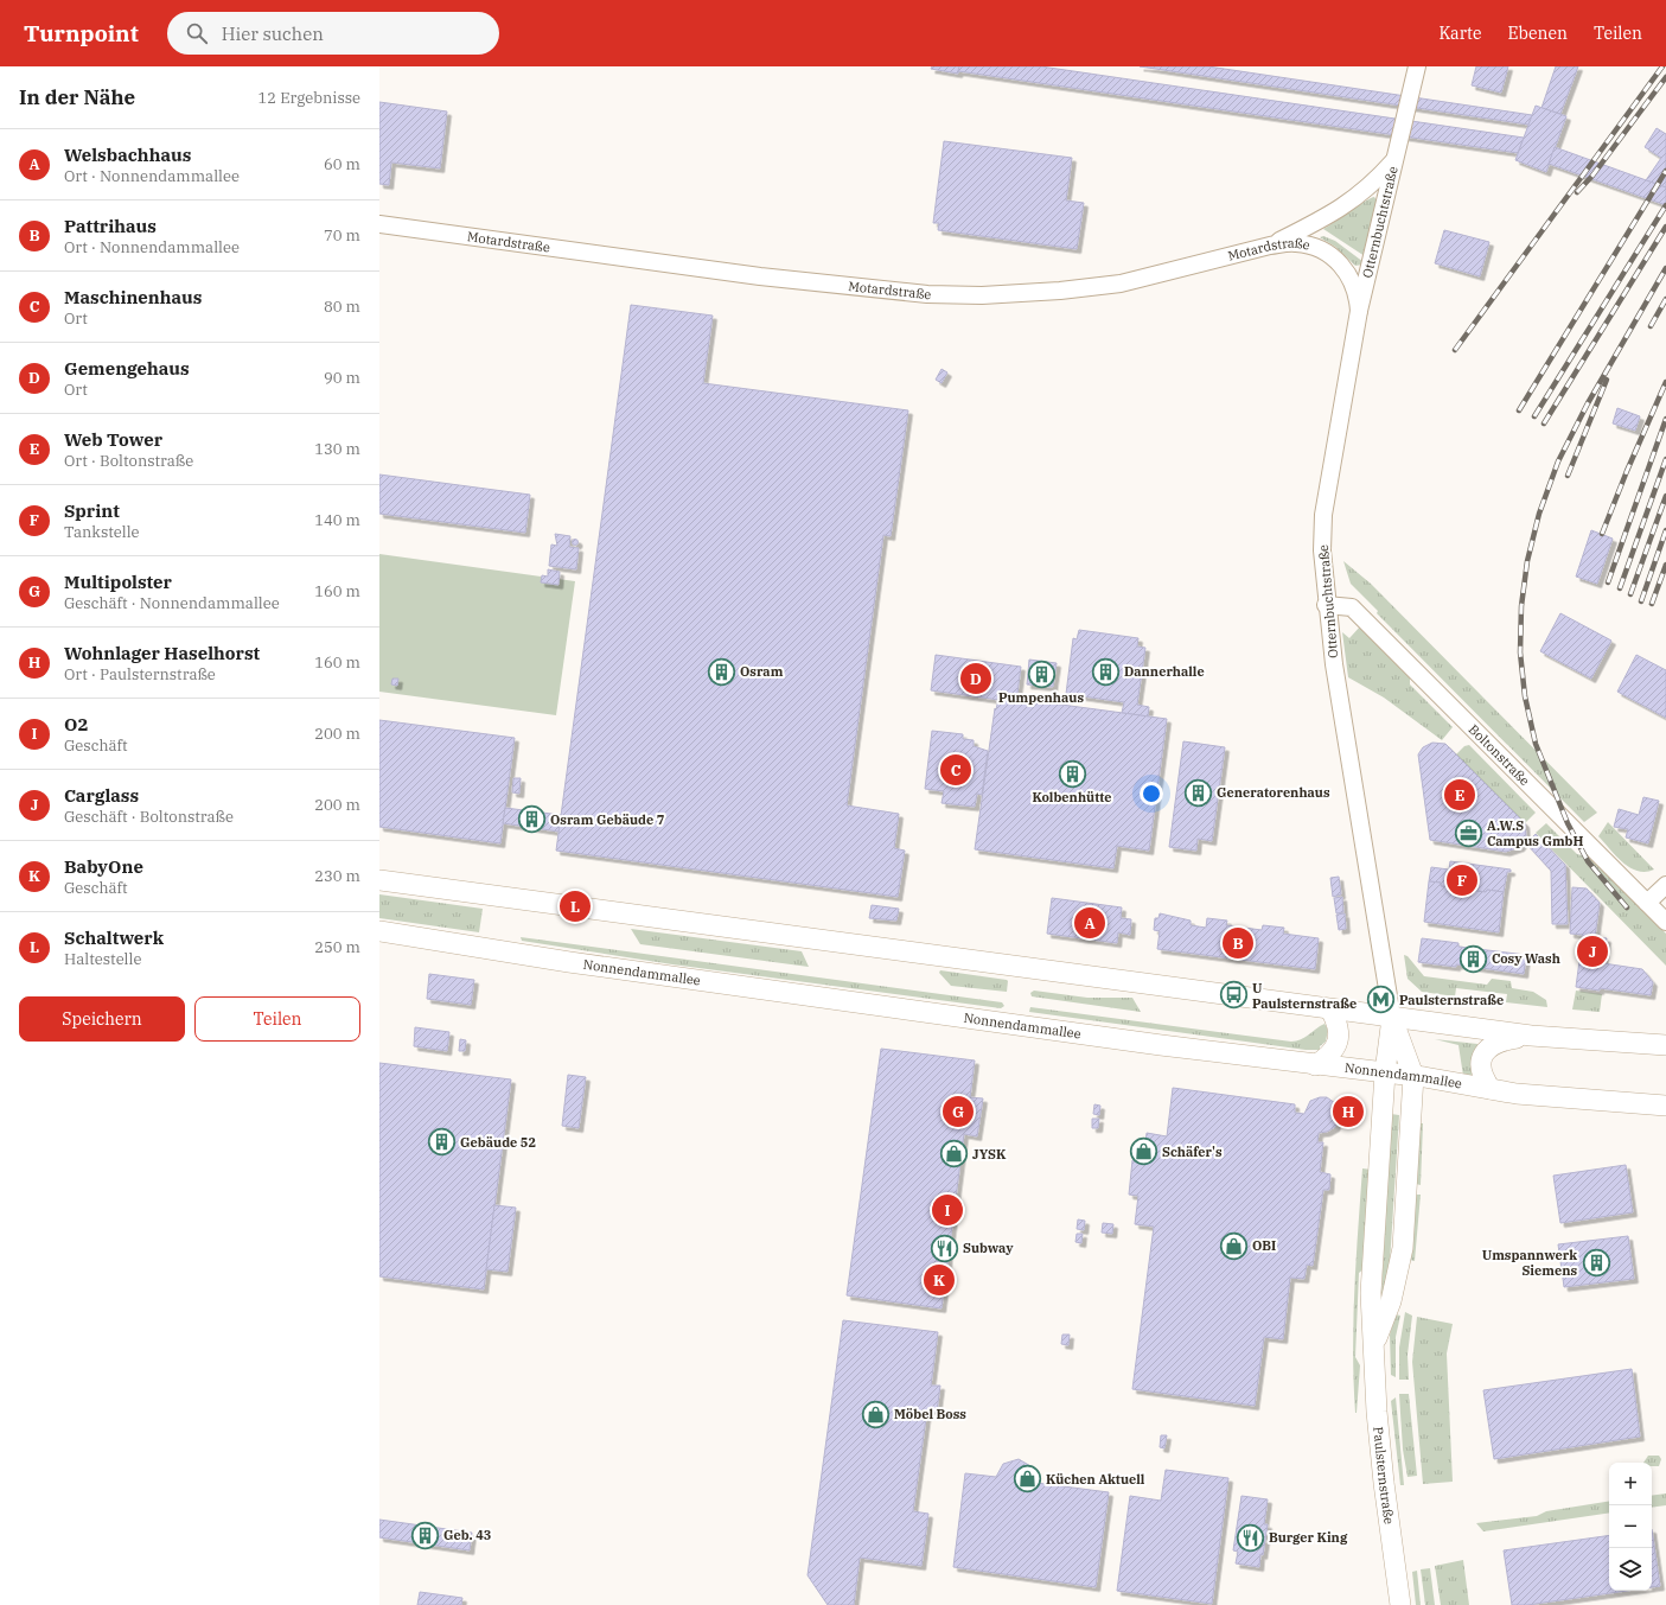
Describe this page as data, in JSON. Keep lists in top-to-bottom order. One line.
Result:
{"streets":{"main road":["Nonnendammallee","Paulsternstraße"],"street":["Otternbuchtstraße","Motardstraße","Boltonstraße"]},"crossings":[["Otternbuchtstraße","Motardstraße"],["Otternbuchtstraße","Boltonstraße"],["Otternbuchtstraße","Paulsternstraße"],["Nonnendammallee","Paulsternstraße"]],"places":{"building":["Osram","Dannerhalle","Pumpenhaus","Kolbenhütte","Generatorenhaus","Osram Gebäude 7","Cosy Wash","Gebäude 52","Umspannwerk Siemens","Geb. 43"],"office":["A.W.S Campus GmbH"],"bus stop":["U Paulsternstraße"],"metro station":["Paulsternstraße"],"shop":["Schäfer's","JYSK","OBI","Möbel Boss","Küchen Aktuell"],"restaurant":["Subway","Burger King"]},"page":{"header":"Turnpoint","search":"Hier suchen","nav":["Karte","Ebenen","Teilen"],"heading":["In der Nähe","12 Ergebnisse"],"list":[{"mark":"A","name":"Welsbachhaus","note":"Ort · Nonnendammallee","value":"60 m"},{"mark":"B","name":"Pattrihaus","note":"Ort · Nonnendammallee","value":"70 m"},{"mark":"C","name":"Maschinenhaus","note":"Ort","value":"80 m"},{"mark":"D","name":"Gemengehaus","note":"Ort","value":"90 m"},{"mark":"E","name":"Web Tower","note":"Ort · Boltonstraße","value":"130 m"},{"mark":"F","name":"Sprint","note":"Tankstelle","value":"140 m"},{"mark":"G","name":"Multipolster","note":"Geschäft · Nonnendammallee","value":"160 m"},{"mark":"H","name":"Wohnlager Haselhorst","note":"Ort · Paulsternstraße","value":"160 m"},{"mark":"I","name":"O2","note":"Geschäft","value":"200 m"},{"mark":"J","name":"Carglass","note":"Geschäft · Boltonstraße","value":"200 m"},{"mark":"K","name":"BabyOne","note":"Geschäft","value":"230 m"},{"mark":"L","name":"Schaltwerk","note":"Haltestelle","value":"250 m"}],"pins":["D","C","E","F","L","A","B","J","G","H","I","K"],"buttons":["Speichern","Teilen"],"map_buttons":["+","−"]}}
